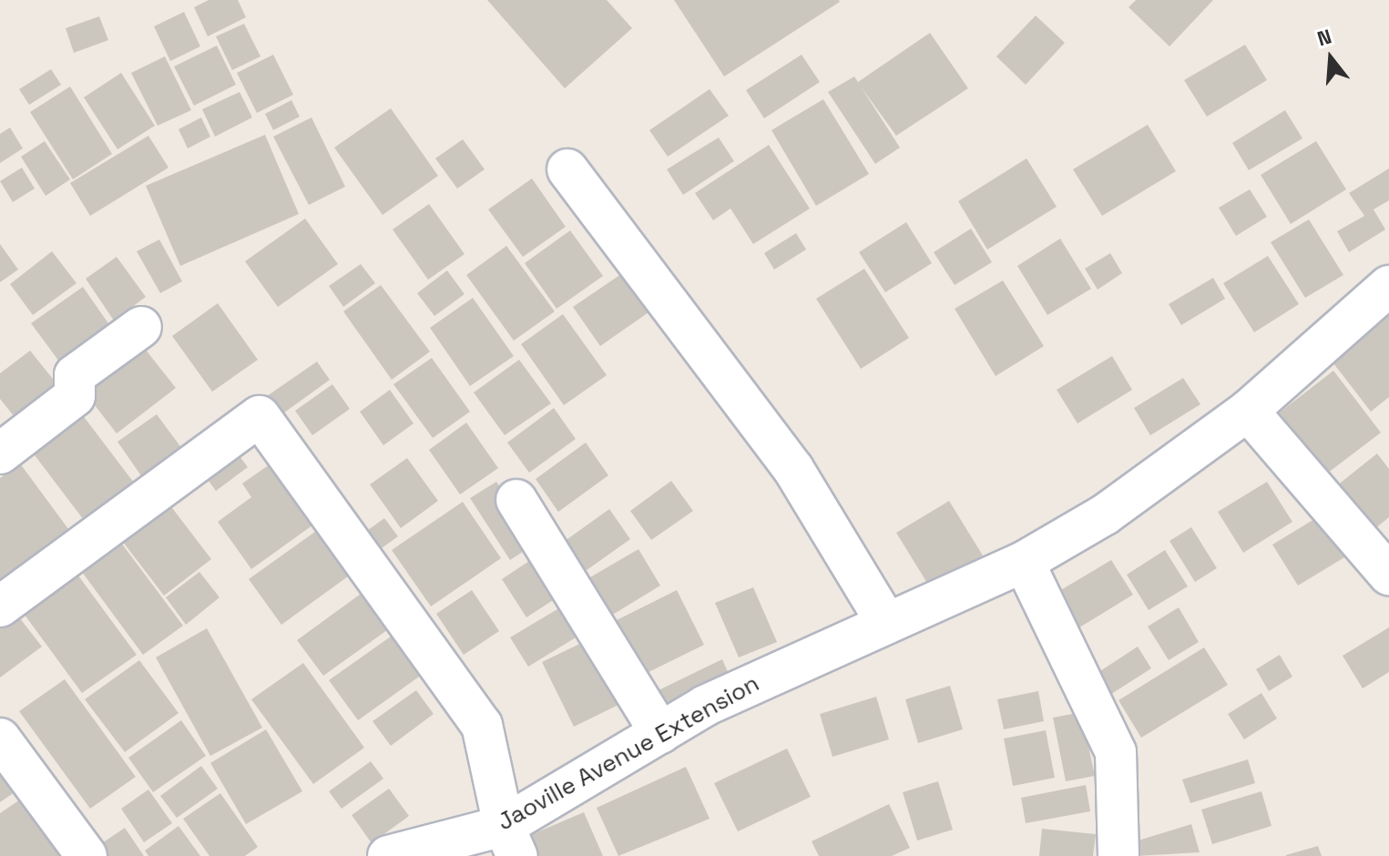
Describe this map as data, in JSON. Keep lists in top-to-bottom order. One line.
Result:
{"streets":{"street":["Jaoville Avenue Extension"]},"north":"top"}
